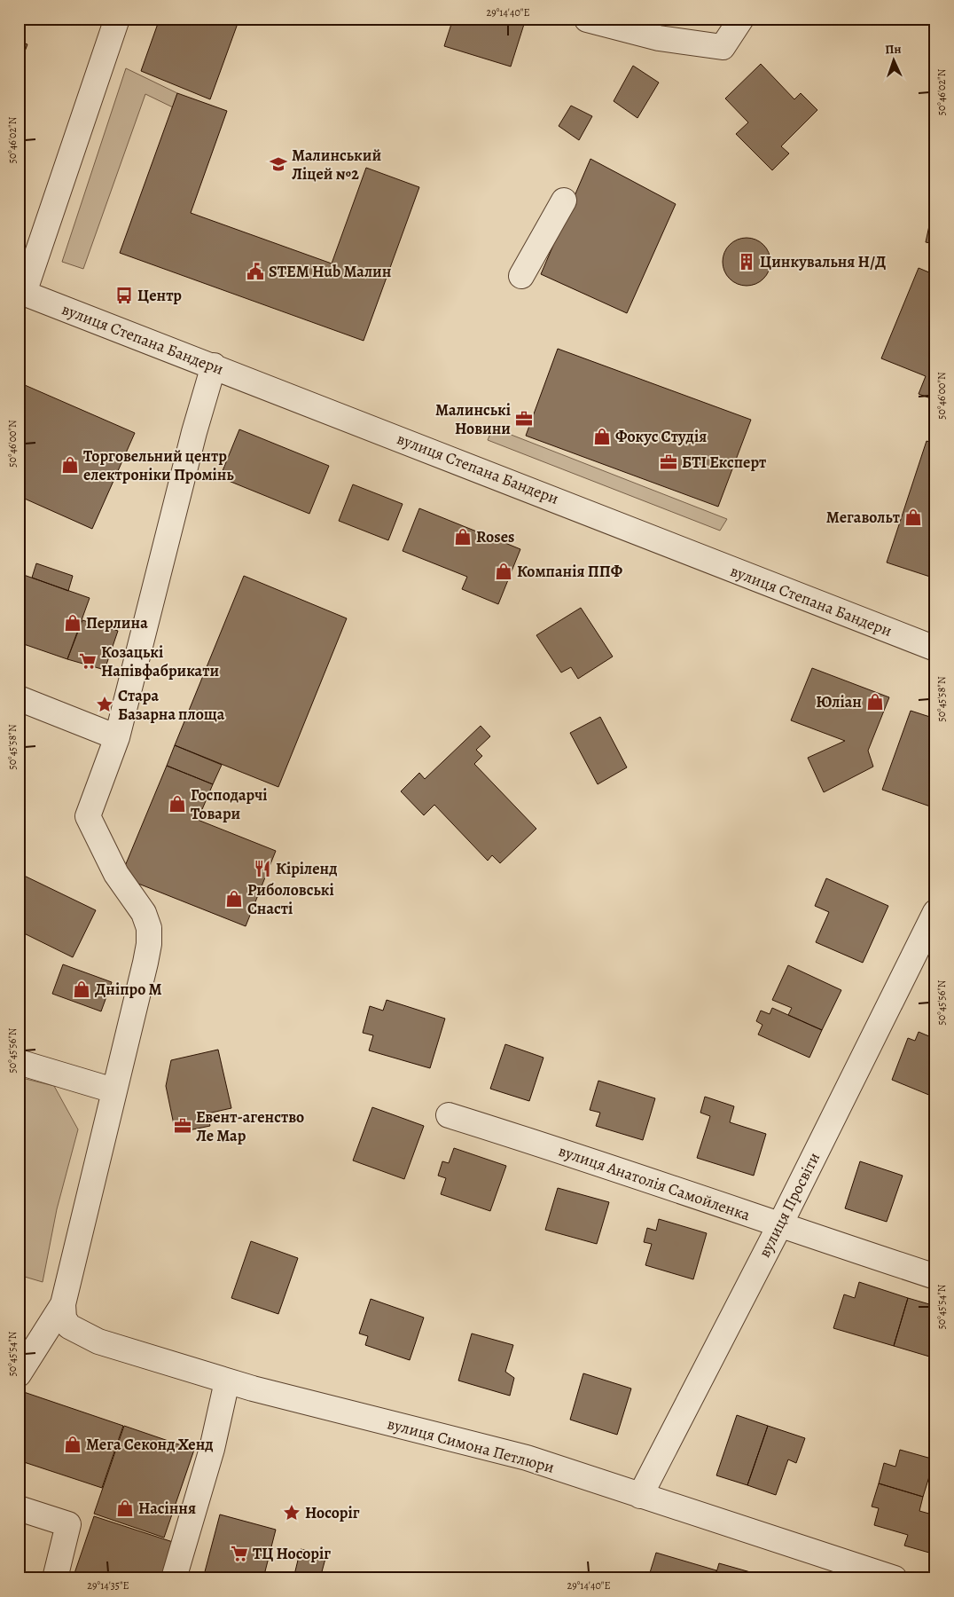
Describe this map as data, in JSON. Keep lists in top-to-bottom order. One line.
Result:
{"streets":{"street":["вулиця Степана Бандери","вулиця Анатолія Самойленка","вулиця Просвіти","вулиця Симона Петлюри"]},"crossings":[["вулиця Анатолія Самойленка","вулиця Просвіти"],["вулиця Просвіти","вулиця Симона Петлюри"]],"places":{"school or university":["Малинський Ліцей №2"],"building":["Цинкувальня Н/Д"],"public building":["STEM Hub Малин"],"bus stop":["Центр"],"office":["Малинські Новини","БТІ Експерт","Евент-агенство Ле Мар"],"shop":["Фокус Студія","Торговельний центр електроніки Промінь","Мегавольт","Roses","Компанія ППФ","Перлина","Юліан","Господарчі Товари","Риболовські Снасті","Дніпро М","Мега Cеконд Хенд","Насіння"],"supermarket":["Козацькі Напівфабрикати","ТЦ Носоріг"],"place":["Стара Базарна площа","Носоріг"],"restaurant":["Кіріленд"]},"north":"top","coordinates":["29°14'40\"E","50°46'02\"N","50°46'00\"N","50°45'58\"N","50°45'56\"N","50°45'54\"N","29°14'35\"E"]}
